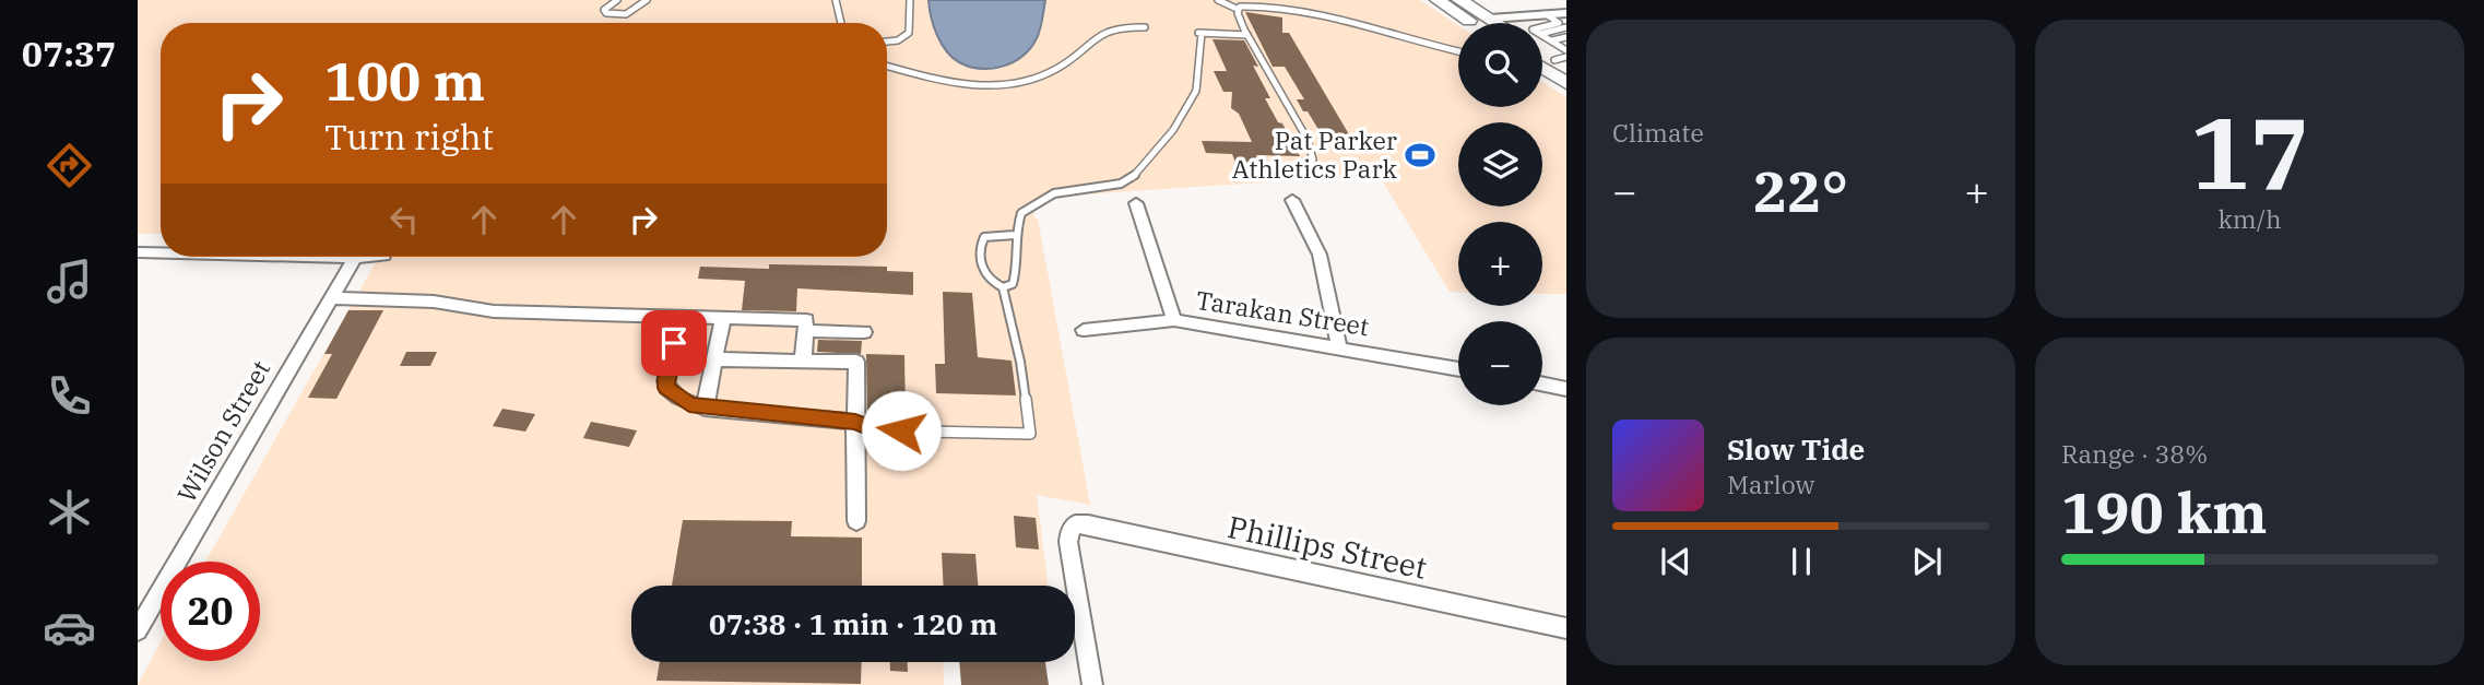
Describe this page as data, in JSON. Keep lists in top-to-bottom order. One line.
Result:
{"streets":{"street":["Tarakan Street","Wilson Street","Phillips Street"]},"places":{"sports":["Pat Parker Athletics Park"]},"page":{"tabs":"07:37","tile":["Climate",["17","km/h"],["Range · 38%","190 km"]],"map_buttons":["+","−"],"turn":["100 m","Turn right"],"heat":["−","22°","+"],"song":["Slow Tide","Marlow"],"limit":"20","trip":"07:38 · 1 min · 120 m"}}
